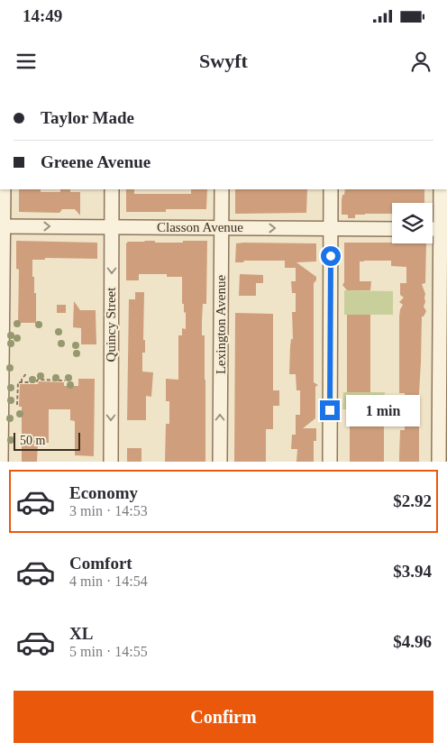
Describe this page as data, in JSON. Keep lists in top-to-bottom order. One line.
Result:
{"streets":{"street":["Classon Avenue","Quincy Street","Lexington Avenue"]},"crossings":[["Classon Avenue","Quincy Street"],["Classon Avenue","Lexington Avenue"]],"one_way":["Classon Avenue"],"scale_bar":"50 m","page":{"status":"14:49","header":"Swyft","banner":["Taylor Made","Greene Avenue"],"bubble":"1 min","scale":"50 m","list":[{"name":"Economy","note":"3 min · 14:53","value":"$2.92"},{"name":"Comfort","note":"4 min · 14:54","value":"$3.94"},{"name":"XL","note":"5 min · 14:55","value":"$4.96"}],"buttons":"Confirm"}}
